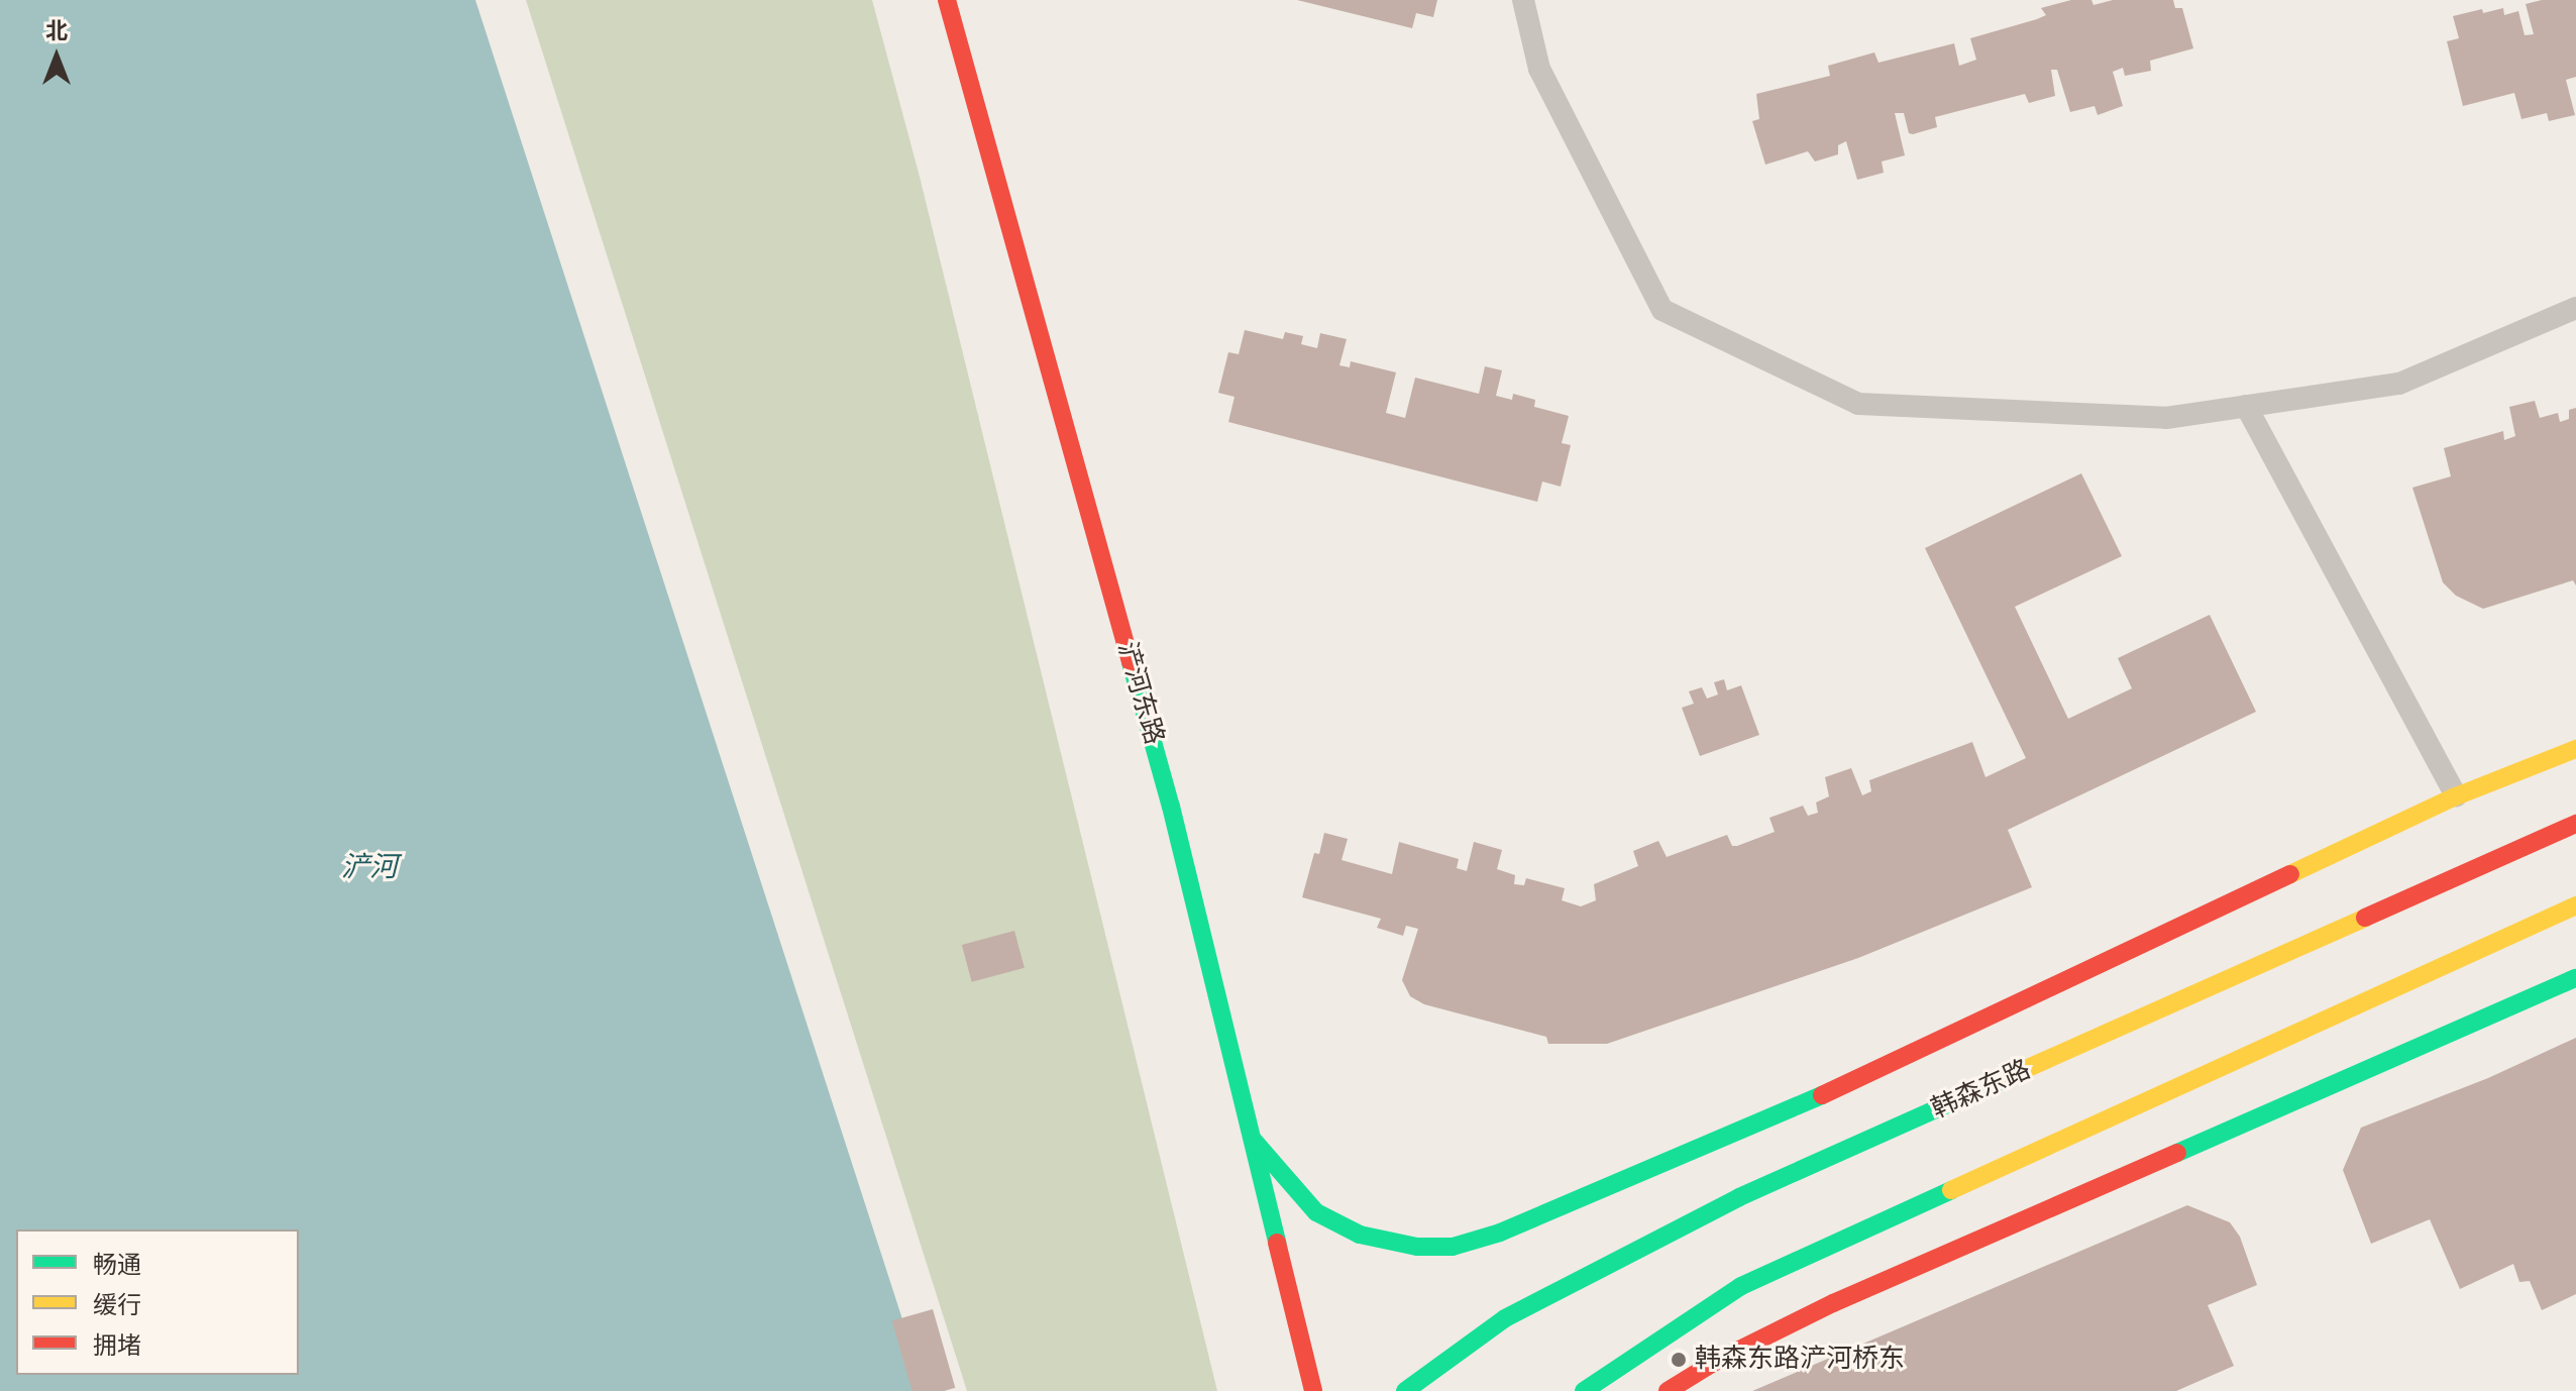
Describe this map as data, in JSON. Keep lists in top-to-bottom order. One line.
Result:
{"streets":{"main road":["浐河东路","韩森东路"]},"water":["浐河"],"places":["韩森东路浐河桥东"],"legend":["畅通","缓行","拥堵"],"north":"top"}
